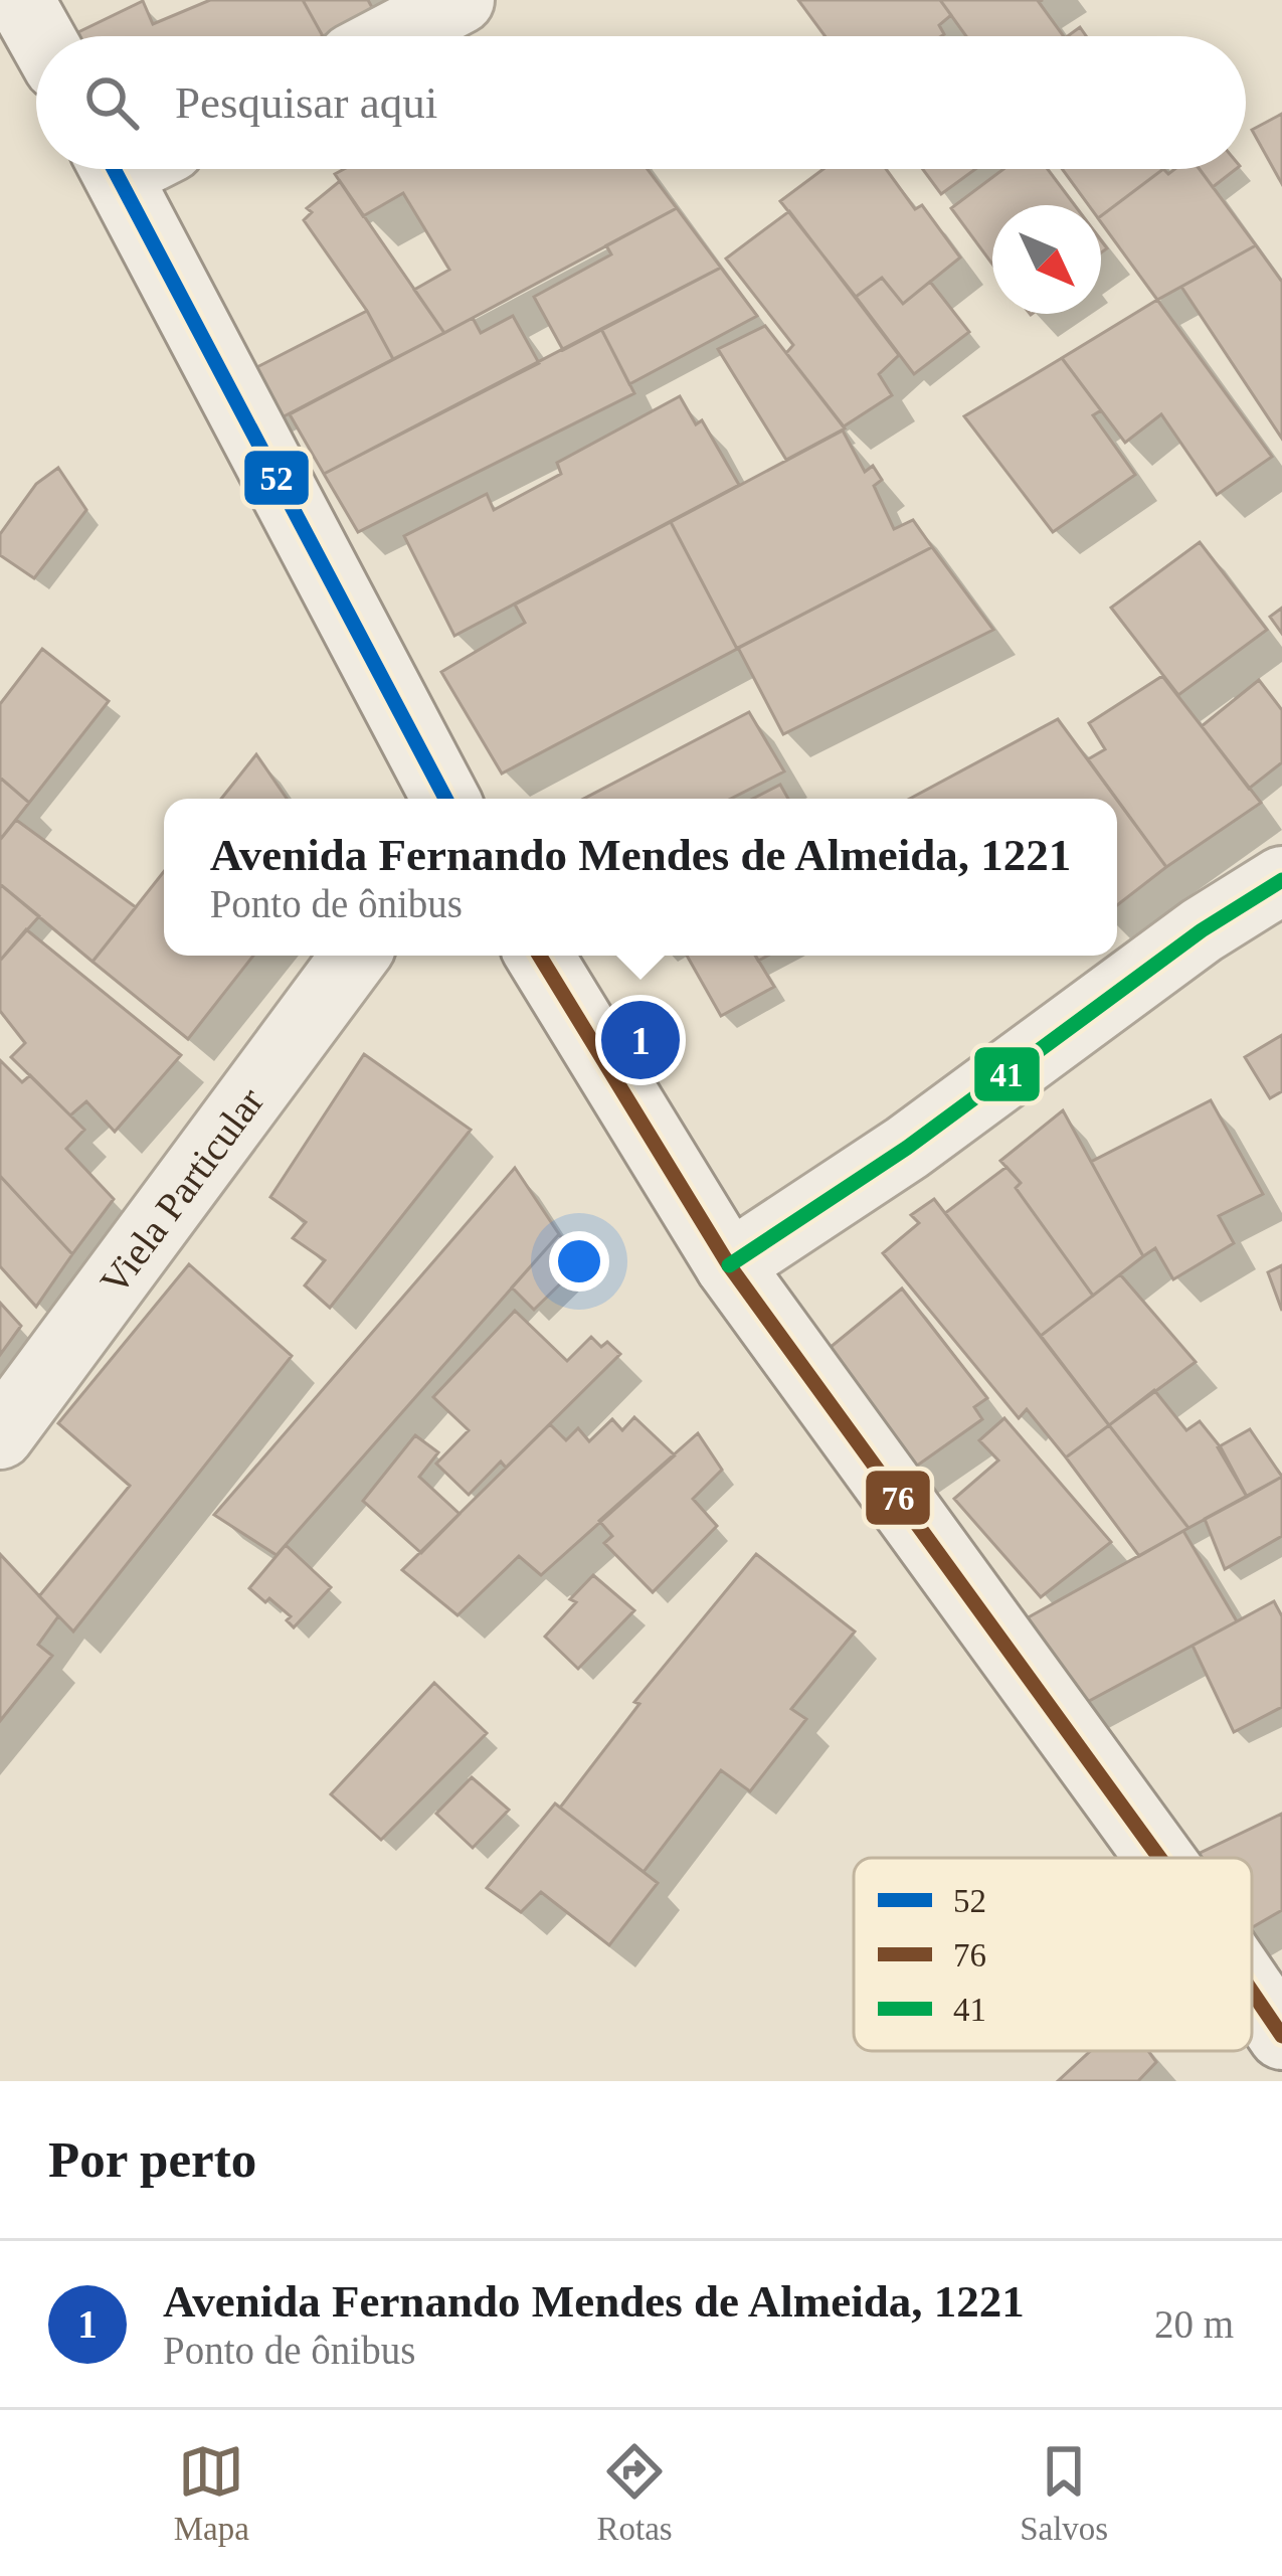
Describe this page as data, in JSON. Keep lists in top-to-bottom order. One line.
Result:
{"streets":{"street":["Viela Particular"]},"lines":["transit line 52","transit line 41","transit line 76"],"legend":["52","76","41"],"north":"bottom right","page":{"search":"Pesquisar aqui","popup":["Avenida Fernando Mendes de Almeida, 1221","Ponto de ônibus"],"pins":"1","heading":"Por perto","list":[{"mark":"1","name":"Avenida Fernando Mendes de Almeida, 1221","note":"Ponto de ônibus","value":"20 m"}],"nav":["Mapa","Rotas","Salvos"]}}
